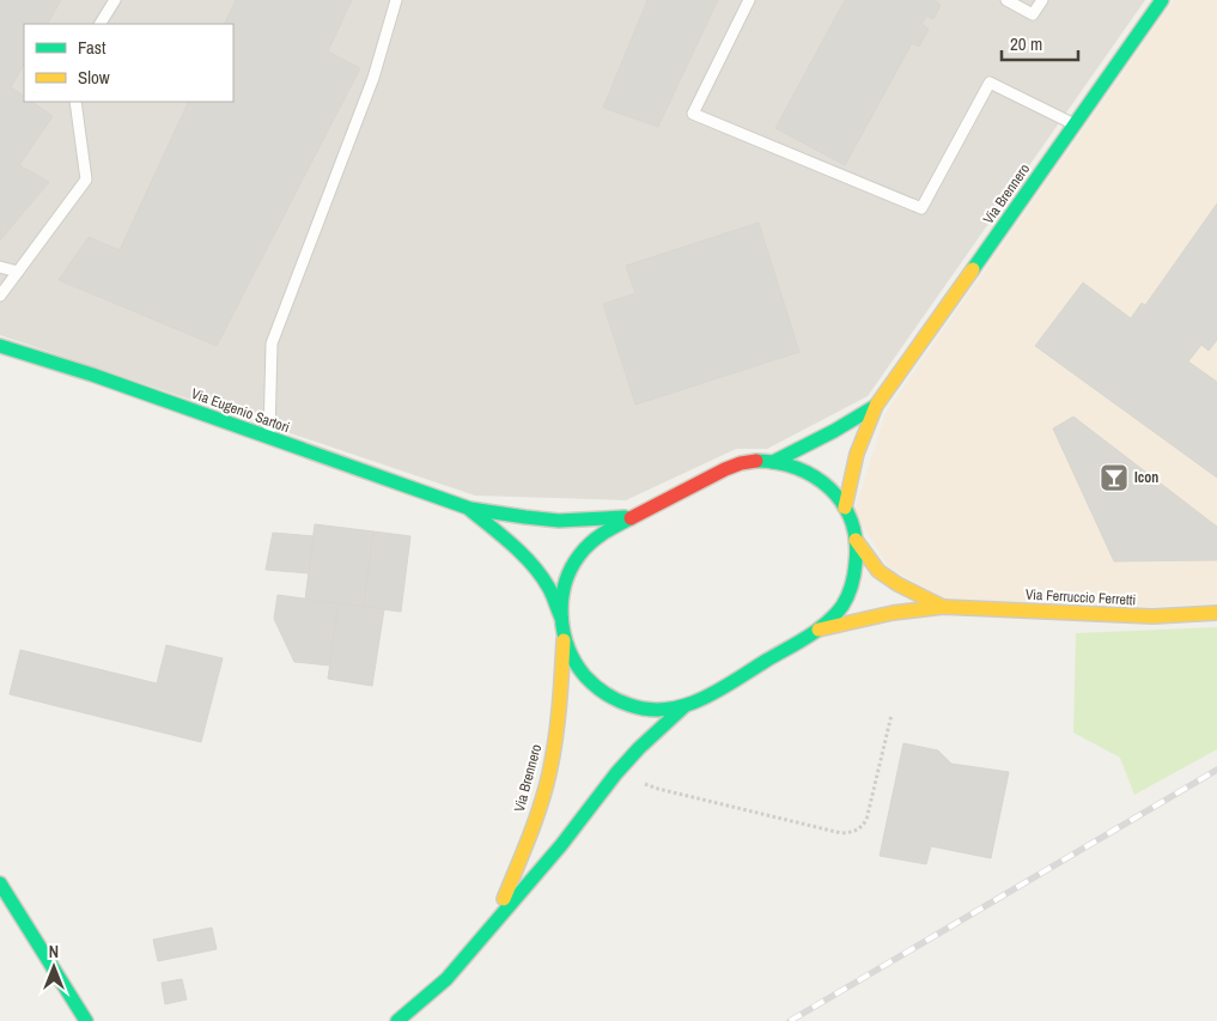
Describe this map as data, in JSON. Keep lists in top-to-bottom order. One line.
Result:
{"streets":{"main road":["Via Brennero","Via Eugenio Sartori","Via Ferruccio Ferretti"]},"places":{"bar":["Icon"]},"legend":["Fast","Slow"],"scale_bar":"20 m","north":"top"}
